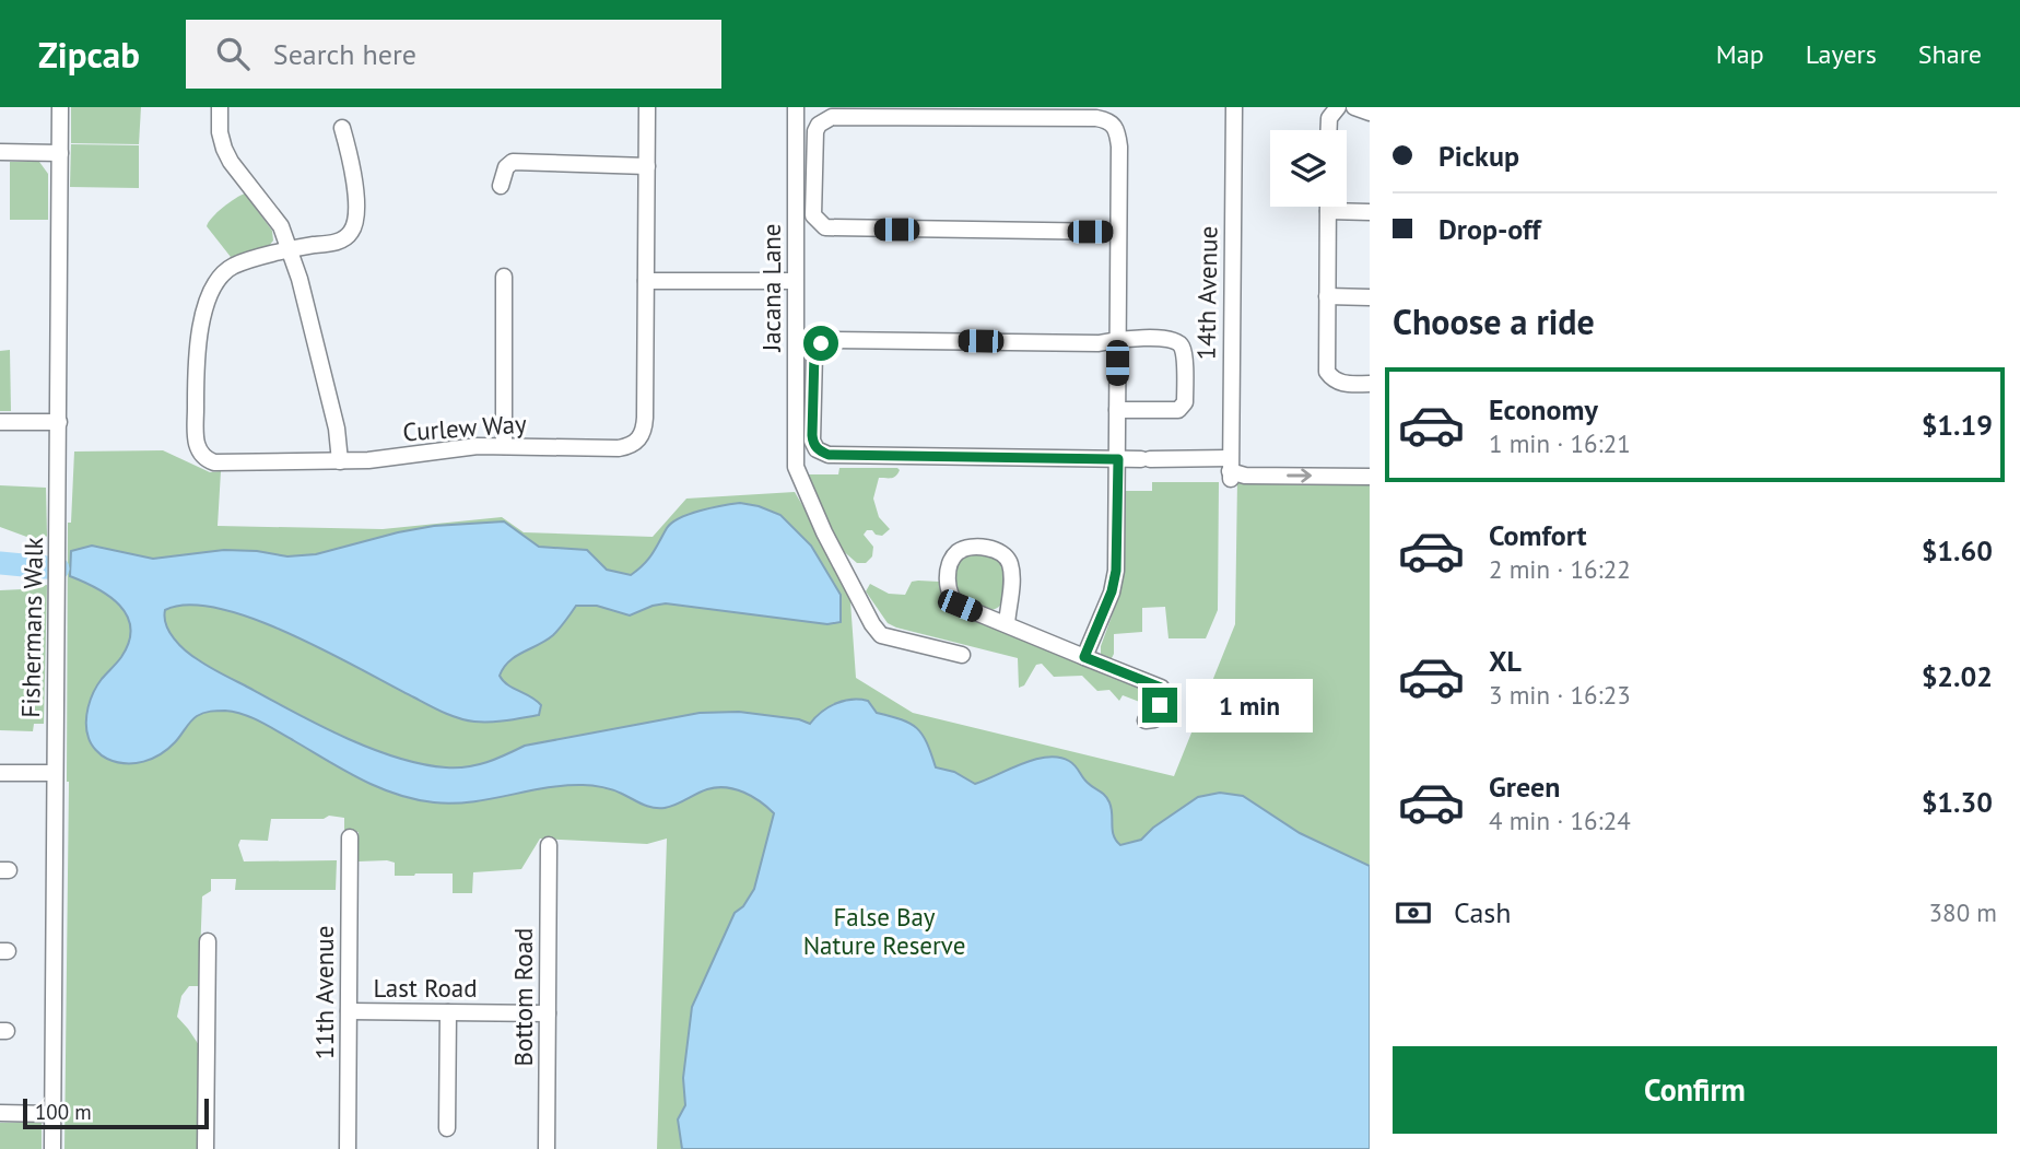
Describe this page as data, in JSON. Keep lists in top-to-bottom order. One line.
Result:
{"streets":{"street":["Jacana Lane","14th Avenue","Curlew Way","Fishermans Walk","Last Road","11th Avenue","Bottom Road"]},"crossings":[["Last Road","11th Avenue"],["Last Road","Bottom Road"]],"parks":["False Bay Nature Reserve"],"scale_bar":"100 m","page":{"header":"Zipcab","search":"Search here","nav":["Map","Layers","Share"],"banner":["Pickup","Drop-off"],"heading":"Choose a ride","list":[{"name":"Economy","note":"1 min · 16:21","value":"$1.19"},{"name":"Comfort","note":"2 min · 16:22","value":"$1.60"},{"name":"XL","note":"3 min · 16:23","value":"$2.02"},{"name":"Green","note":"4 min · 16:24","value":"$1.30"}],"bubble":"1 min","pay":["Cash","380 m"],"buttons":"Confirm","scale":"100 m"}}
